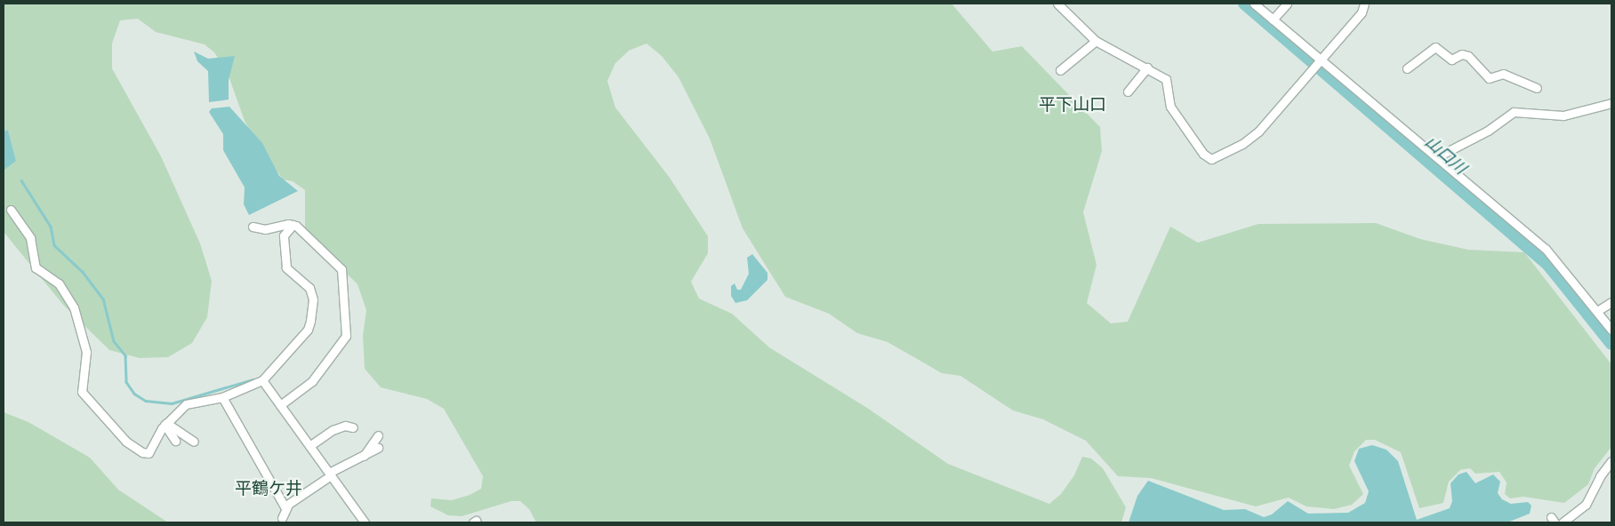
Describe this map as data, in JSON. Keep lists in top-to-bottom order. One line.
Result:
{"districts":["平下山口","平鶴ケ井"],"water":["山口川"]}
